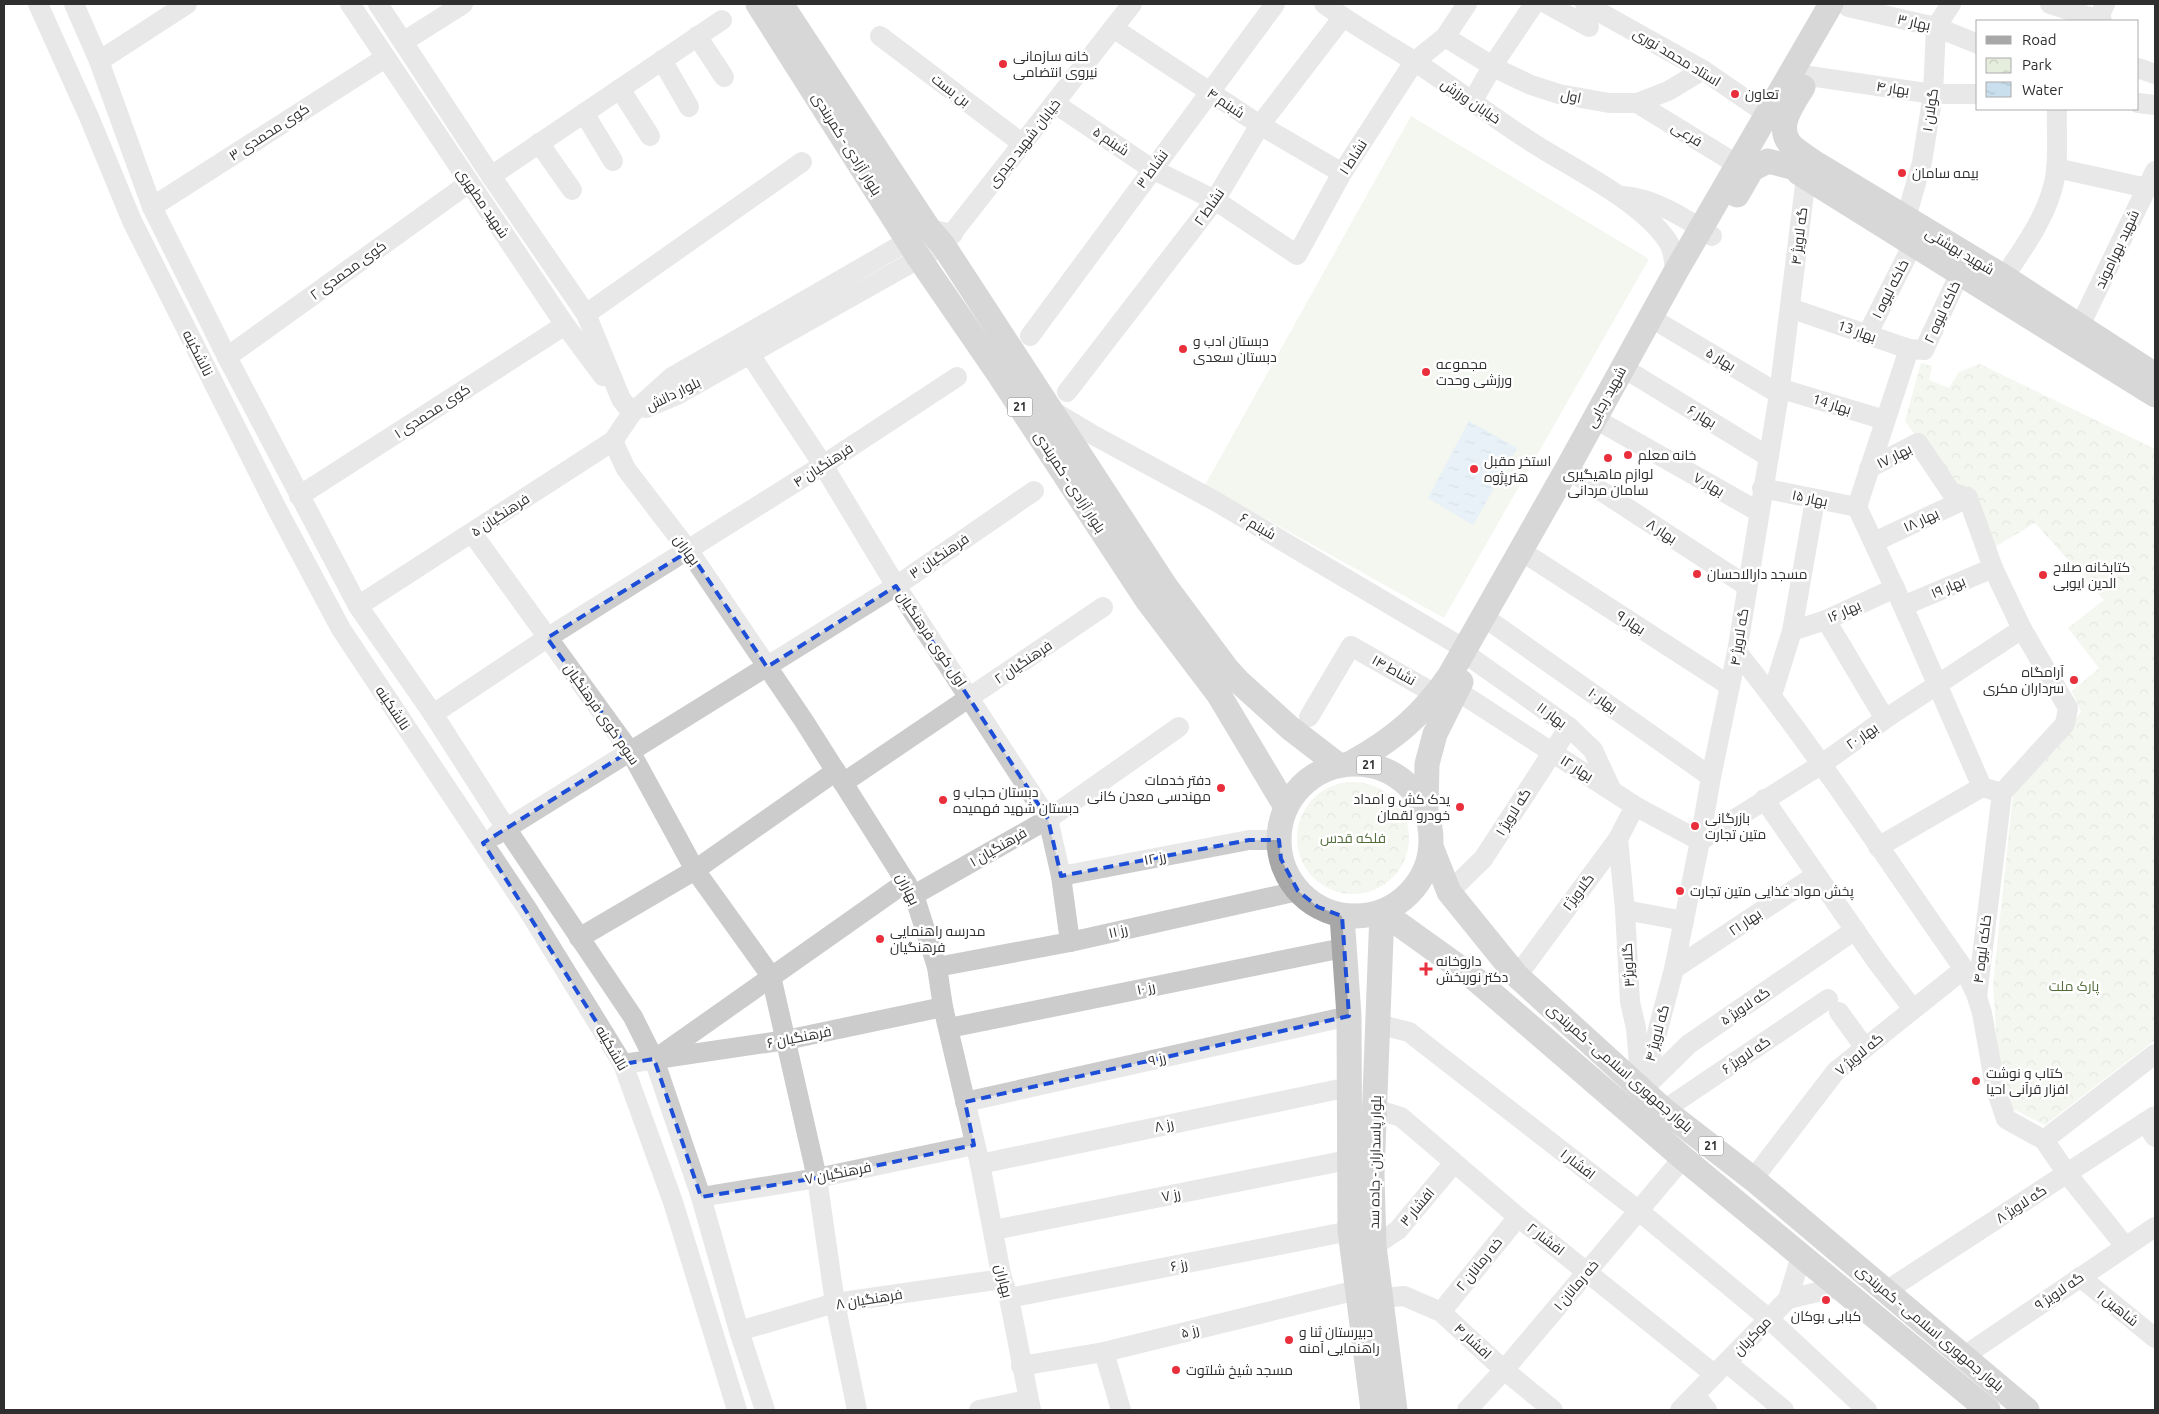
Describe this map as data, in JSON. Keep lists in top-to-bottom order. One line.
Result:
{"streets":{"main road":["بلوار آزادی - کمربندی","شهید بهشتی","شهید رجایی","21","بلوار جمهوری اسلامی - کمربندی","بلوار پاسداران - جاده سد"],"street":["بهار ۳","استاد محمد نوری","بهار ۴","بن بست","اول","خیابان ورزش","شبنم ۴","گولان ۱","کوی محمدی ۳","فرعی","شبنم ۵","خیابان شهید حیدری","نشاط ۱","نشاط ۳","شهید مطهری","نشاط ۲","گه لاویژ ۴","شهید بهراموند","کوی محمدی ۲","خاکه لیوه ۱","خاکه لیوه ۲","بهار 13","نالشکینه","بهار ۵","بلوار دانش","بهار 14","کوی محمدی ۱","بهار ۶","بهار ۱۷","فرهنگیان ۴","بهار ۷","بهار ۱۵","فرهنگیان ۵","بهار ۱۸","شبنم ۶","بهار ۸","بهاران","فرهنگیان ۳","بهار ۱۹","بهار ۱۶","بهار ۹","اول کوی فرهنگیان","فرهنگیان ۲","نشاط ۱۴","بهار ۱۰","سوم کوی فرهنگیان","بهار ۱۱","بهار ۲۰","بهار ۱۲","گه لاویژ ۱","فرهنگیان ۱","رز ۱۲","گلاویژ۲","بهار ۲۱","رز ۱۱","خاکه لیوه ۴","گلاویژ۳","رز ۱۰","گه لاویژ ۵","فرهنگیان ۶","گه لاویژ ۷","گه لاویژ ۶","رز ۹","رز ۸","افشار ۱","فرهنگیان ۷","رز ۷","گه لاویژ ۸","افشار ۳","افشار ۲","خه رمانان ۲","رز ۶","خه رمانان ۱","گه لاویژ ۹","فرهنگیان ۸","شاهین ۱","رز ۵","موکریان","افشار ۴"]},"crossings":[["بهار ۳","گولان ۱"],["بهار ۳","شهید رجایی"],["استاد محمد نوری","اول"],["استاد محمد نوری","شهید بهشتی"],["استاد محمد نوری","شهید رجایی"],["بهار ۴","گولان ۱"],["بهار ۴","شهید رجایی"],["بن بست","خیابان شهید حیدری"],["اول","فرعی"],["اول","نشاط ۱"],["خیابان ورزش","نشاط ۱"],["خیابان ورزش","نشاط ۲"],["خیابان ورزش","شهید رجایی"],["شبنم ۴","خیابان شهید حیدری"],["شبنم ۴","نشاط ۱"],["شبنم ۴","نشاط ۳"],["شبنم ۴","نشاط ۲"],["گولان ۱","شهید بهشتی"],["کوی محمدی ۳","شهید مطهری"],["کوی محمدی ۳","نالشکینه"],["فرعی","شهید رجایی"],["شبنم ۵","خیابان شهید حیدری"],["شبنم ۵","نشاط ۱"],["شبنم ۵","نشاط ۳"],["شبنم ۵","نشاط ۲"],["خیابان شهید حیدری","بلوار آزادی - کمربندی"],["خیابان شهید حیدری","بلوار دانش"],["بلوار آزادی - کمربندی","بلوار دانش"],["بلوار آزادی - کمربندی","شهید رجایی"],["بلوار آزادی - کمربندی","21"],["بلوار آزادی - کمربندی","شبنم ۶"],["بلوار آزادی - کمربندی","رز ۱۲"],["بلوار آزادی - کمربندی","رز ۱۱"],["بلوار آزادی - کمربندی","بلوار جمهوری اسلامی - کمربندی"],["بلوار آزادی - کمربندی","بلوار پاسداران - جاده سد"],["شهید مطهری","کوی محمدی ۲"],["شهید مطهری","بلوار دانش"],["شهید مطهری","کوی محمدی ۱"],["شهید مطهری","فرهنگیان ۵"],["گه لاویژ ۴","شهید بهشتی"],["گه لاویژ ۴","بهار 13"],["گه لاویژ ۴","بهار ۵"],["گه لاویژ ۴","شهید رجایی"],["گه لاویژ ۴","بهار 14"],["گه لاویژ ۴","بهار ۶"],["گه لاویژ ۴","بهار ۷"],["گه لاویژ ۴","بهار ۱۵"],["گه لاویژ ۴","بهار ۸"],["گه لاویژ ۴","بهار ۹"],["گه لاویژ ۴","بهار ۱۰"],["گه لاویژ ۴","بهار ۲۰"],["گه لاویژ ۴","بهار ۱۲"],["گه لاویژ ۴","بهار ۲۱"],["گه لاویژ ۴","گلاویژ۳"],["گه لاویژ ۴","گه لاویژ ۵"],["گه لاویژ ۴","بلوار جمهوری اسلامی - کمربندی"],["شهید بهراموند","شهید بهشتی"],["شهید بهشتی","خاکه لیوه ۱"],["شهید بهشتی","خاکه لیوه ۲"],["شهید بهشتی","شهید رجایی"],["کوی محمدی ۲","نالشکینه"],["خاکه لیوه ۱","بهار 13"],["خاکه لیوه ۲","بهار 13"],["خاکه لیوه ۲","بهار 14"],["خاکه لیوه ۲","بهار ۱۷"],["خاکه لیوه ۲","بهار ۱۵"],["نالشکینه","کوی محمدی ۱"],["نالشکینه","فرهنگیان ۴"],["نالشکینه","فرهنگیان ۵"],["نالشکینه","فرهنگیان ۳"],["نالشکینه","فرهنگیان ۲"],["نالشکینه","فرهنگیان ۱"],["نالشکینه","فرهنگیان ۶"],["نالشکینه","فرهنگیان ۷"],["نالشکینه","فرهنگیان ۸"],["بهار ۵","شهید رجایی"],["بهار ۵","بهار 14"],["بلوار دانش","فرهنگیان ۵"],["بلوار دانش","اول کوی فرهنگیان"],["شهید رجایی","21"],["شهید رجایی","بهار ۶"],["شهید رجایی","بهار ۷"],["شهید رجایی","شبنم ۶"],["شهید رجایی","بهار ۸"],["شهید رجایی","بهار ۹"],["شهید رجایی","نشاط ۱۴"],["شهید رجایی","بهار ۱۰"],["شهید رجایی","بهار ۱۱"],["شهید رجایی","بهار ۱۲"],["شهید رجایی","رز ۱۲"],["شهید رجایی","رز ۱۱"],["شهید رجایی","بلوار جمهوری اسلامی - کمربندی"],["شهید رجایی","بلوار پاسداران - جاده سد"],["21","رز ۱۲"],["21","رز ۱۱"],["21","بلوار جمهوری اسلامی - کمربندی"],["21","بلوار پاسداران - جاده سد"],["بهار ۱۷","بهار ۱۸"],["فرهنگیان ۴","بهاران"],["فرهنگیان ۴","اول کوی فرهنگیان"],["فرهنگیان ۴","سوم کوی فرهنگیان"],["فرهنگیان ۵","بهاران"],["فرهنگیان ۵","سوم کوی فرهنگیان"],["شبنم ۶","بهار ۱۱"],["بهاران","فرهنگیان ۳"],["بهاران","فرهنگیان ۲"],["بهاران","فرهنگیان ۱"],["بهاران","رز ۱۱"],["بهاران","رز ۱۰"],["بهاران","فرهنگیان ۶"],["بهاران","رز ۹"],["بهاران","رز ۸"],["بهاران","فرهنگیان ۷"],["بهاران","رز ۷"],["بهاران","رز ۶"],["بهاران","فرهنگیان ۸"],["بهاران","رز ۵"],["فرهنگیان ۳","اول کوی فرهنگیان"],["فرهنگیان ۳","سوم کوی فرهنگیان"],["بهار ۱۹","بهار ۱۶"],["اول کوی فرهنگیان","فرهنگیان ۲"],["اول کوی فرهنگیان","فرهنگیان ۱"],["اول کوی فرهنگیان","رز ۱۲"],["اول کوی فرهنگیان","رز ۱۱"],["فرهنگیان ۲","سوم کوی فرهنگیان"],["نشاط ۱۴","بهار ۱۲"],["سوم کوی فرهنگیان","فرهنگیان ۱"],["بهار ۱۱","بهار ۱۲"],["بهار ۱۱","گه لاویژ ۱"],["بهار ۲۰","بهار ۱۲"],["بهار ۱۲","گه لاویژ ۱"],["بهار ۱۲","گلاویژ۲"],["گه لاویژ ۱","بلوار جمهوری اسلامی - کمربندی"],["فرهنگیان ۱","فرهنگیان ۶"],["رز ۱۲","رز ۱۱"],["رز ۱۲","بلوار جمهوری اسلامی - کمربندی"],["رز ۱۲","بلوار پاسداران - جاده سد"],["گلاویژ۲","گلاویژ۳"],["گلاویژ۲","بلوار جمهوری اسلامی - کمربندی"],["رز ۱۱","بلوار جمهوری اسلامی - کمربندی"],["رز ۱۱","بلوار پاسداران - جاده سد"],["گلاویژ۳","گه لاویژ ۵"],["گلاویژ۳","بلوار جمهوری اسلامی - کمربندی"],["رز ۱۰","بلوار پاسداران - جاده سد"],["گه لاویژ ۵","بلوار جمهوری اسلامی - کمربندی"],["گه لاویژ ۷","گه لاویژ ۶"],["گه لاویژ ۷","بلوار جمهوری اسلامی - کمربندی"],["گه لاویژ ۶","بلوار جمهوری اسلامی - کمربندی"],["رز ۹","بلوار پاسداران - جاده سد"],["بلوار جمهوری اسلامی - کمربندی","بلوار پاسداران - جاده سد"],["بلوار جمهوری اسلامی - کمربندی","گه لاویژ ۸"],["بلوار جمهوری اسلامی - کمربندی","خه رمانان ۱"],["بلوار جمهوری اسلامی - کمربندی","گه لاویژ ۹"],["رز ۸","بلوار پاسداران - جاده سد"],["رز ۸","فرهنگیان ۷"],["بلوار پاسداران - جاده سد","افشار ۱"],["بلوار پاسداران - جاده سد","رز ۷"],["بلوار پاسداران - جاده سد","افشار ۳"],["بلوار پاسداران - جاده سد","افشار ۲"],["بلوار پاسداران - جاده سد","رز ۶"],["بلوار پاسداران - جاده سد","رز ۵"],["بلوار پاسداران - جاده سد","افشار ۴"],["افشار ۱","خه رمانان ۱"],["افشار ۱","موکریان"],["افشار ۳","افشار ۲"],["افشار ۲","خه رمانان ۲"],["افشار ۲","خه رمانان ۱"],["افشار ۲","موکریان"],["خه رمانان ۲","افشار ۴"],["خه رمانان ۱","افشار ۴"],["گه لاویژ ۹","شاهین ۱"]],"parks":["فلکه قدس","پارک ملت"],"places":{"other":["خانه سازمانی نیروی انتضامی","تعاون","بیمه سامان","دبستان ادب و دبستان سعدی","مجموعه ورزشی وحدت","خانه معلم","لوازم ماهیگیری سامان مردانی","استخر مقبل هنرپژوه","مسجد دارالاحسان","کتابخانه صلاح الدین ایوبی","آرامگاه سرداران مکری","دفتر خدمات مهندسی معدن کانی","دبستان حجاب و دبستان شهید فهمیده","یدک کش و امداد خودرو لقمان","بازرگانی متین تجارت","پخش مواد غذایی متین تجارت","مدرسه راهنمایی فرهنگیان","کتاب و نوشت افزار قرآنی احیا","کبابی بوکان","دبیرستان ثنا و راهنمایی آمنه","مسجد شیخ شلتوت"],"health":["داروخانه دکتر نوربخش"]},"legend":["Road","Park","Water"]}
